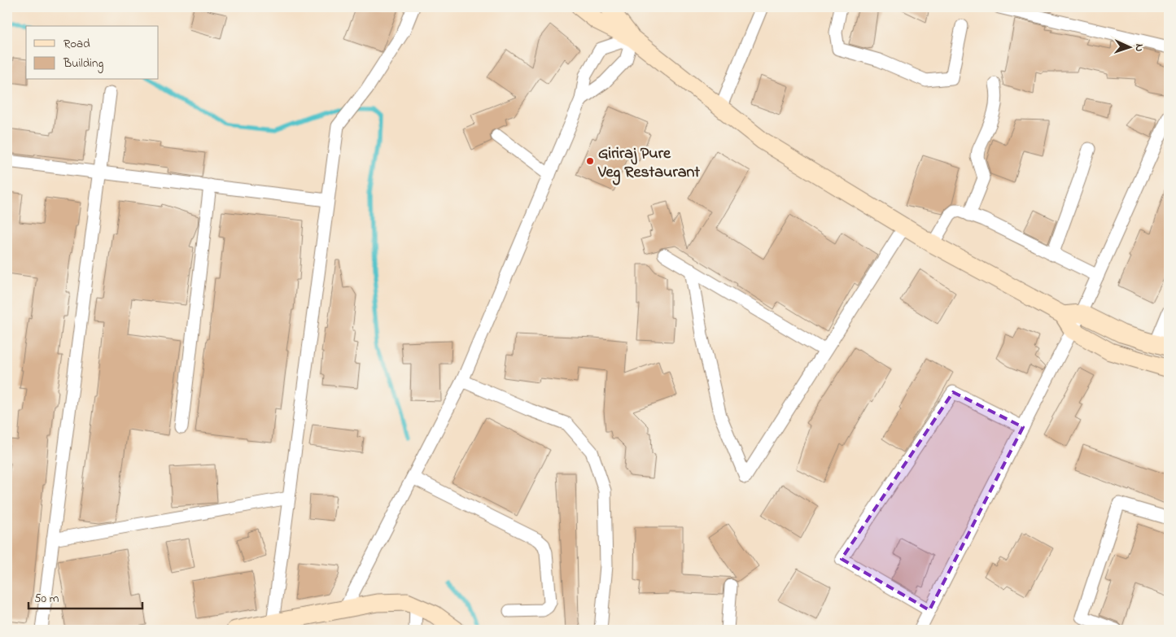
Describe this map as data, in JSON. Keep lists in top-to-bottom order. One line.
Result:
{"places":["Giriraj Pure Veg Restaurant"],"legend":["Road","Building"],"scale_bar":"50 m","north":"right"}
